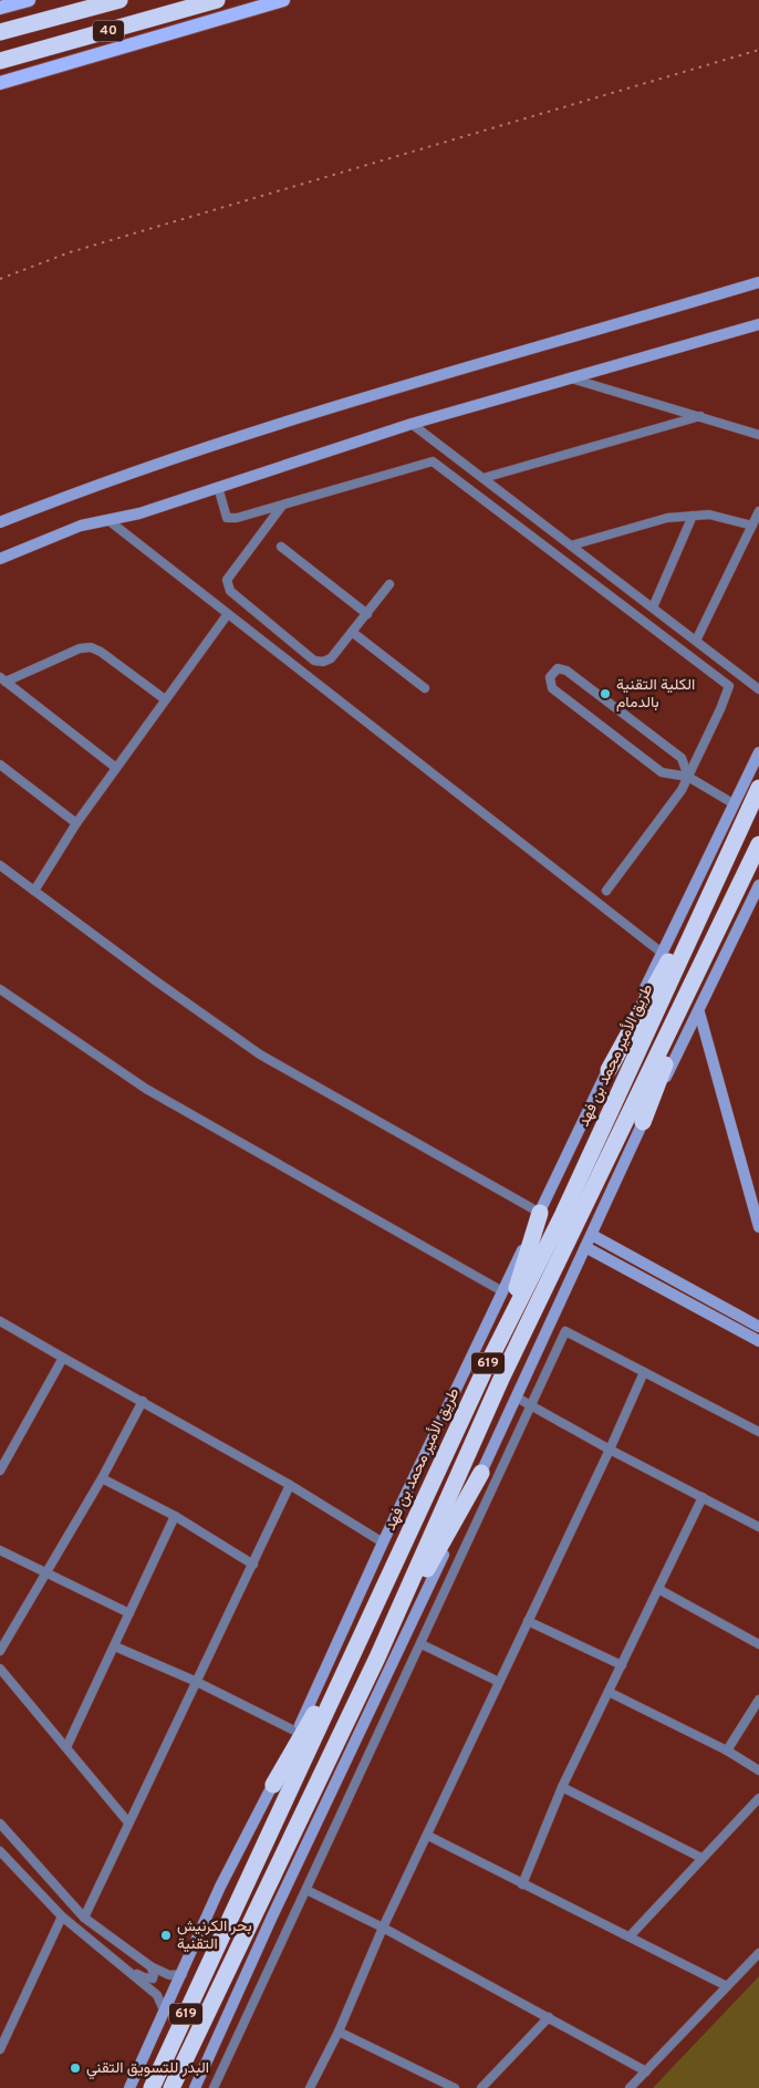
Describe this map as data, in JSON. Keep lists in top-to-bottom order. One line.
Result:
{"streets":{"highway":["40","طريق الأمير محمد بن فهد","619"]},"places":["الكلية التقنية بالدمام","بحر الكرنيش التقنية","البدر للتسويق التقني"]}
